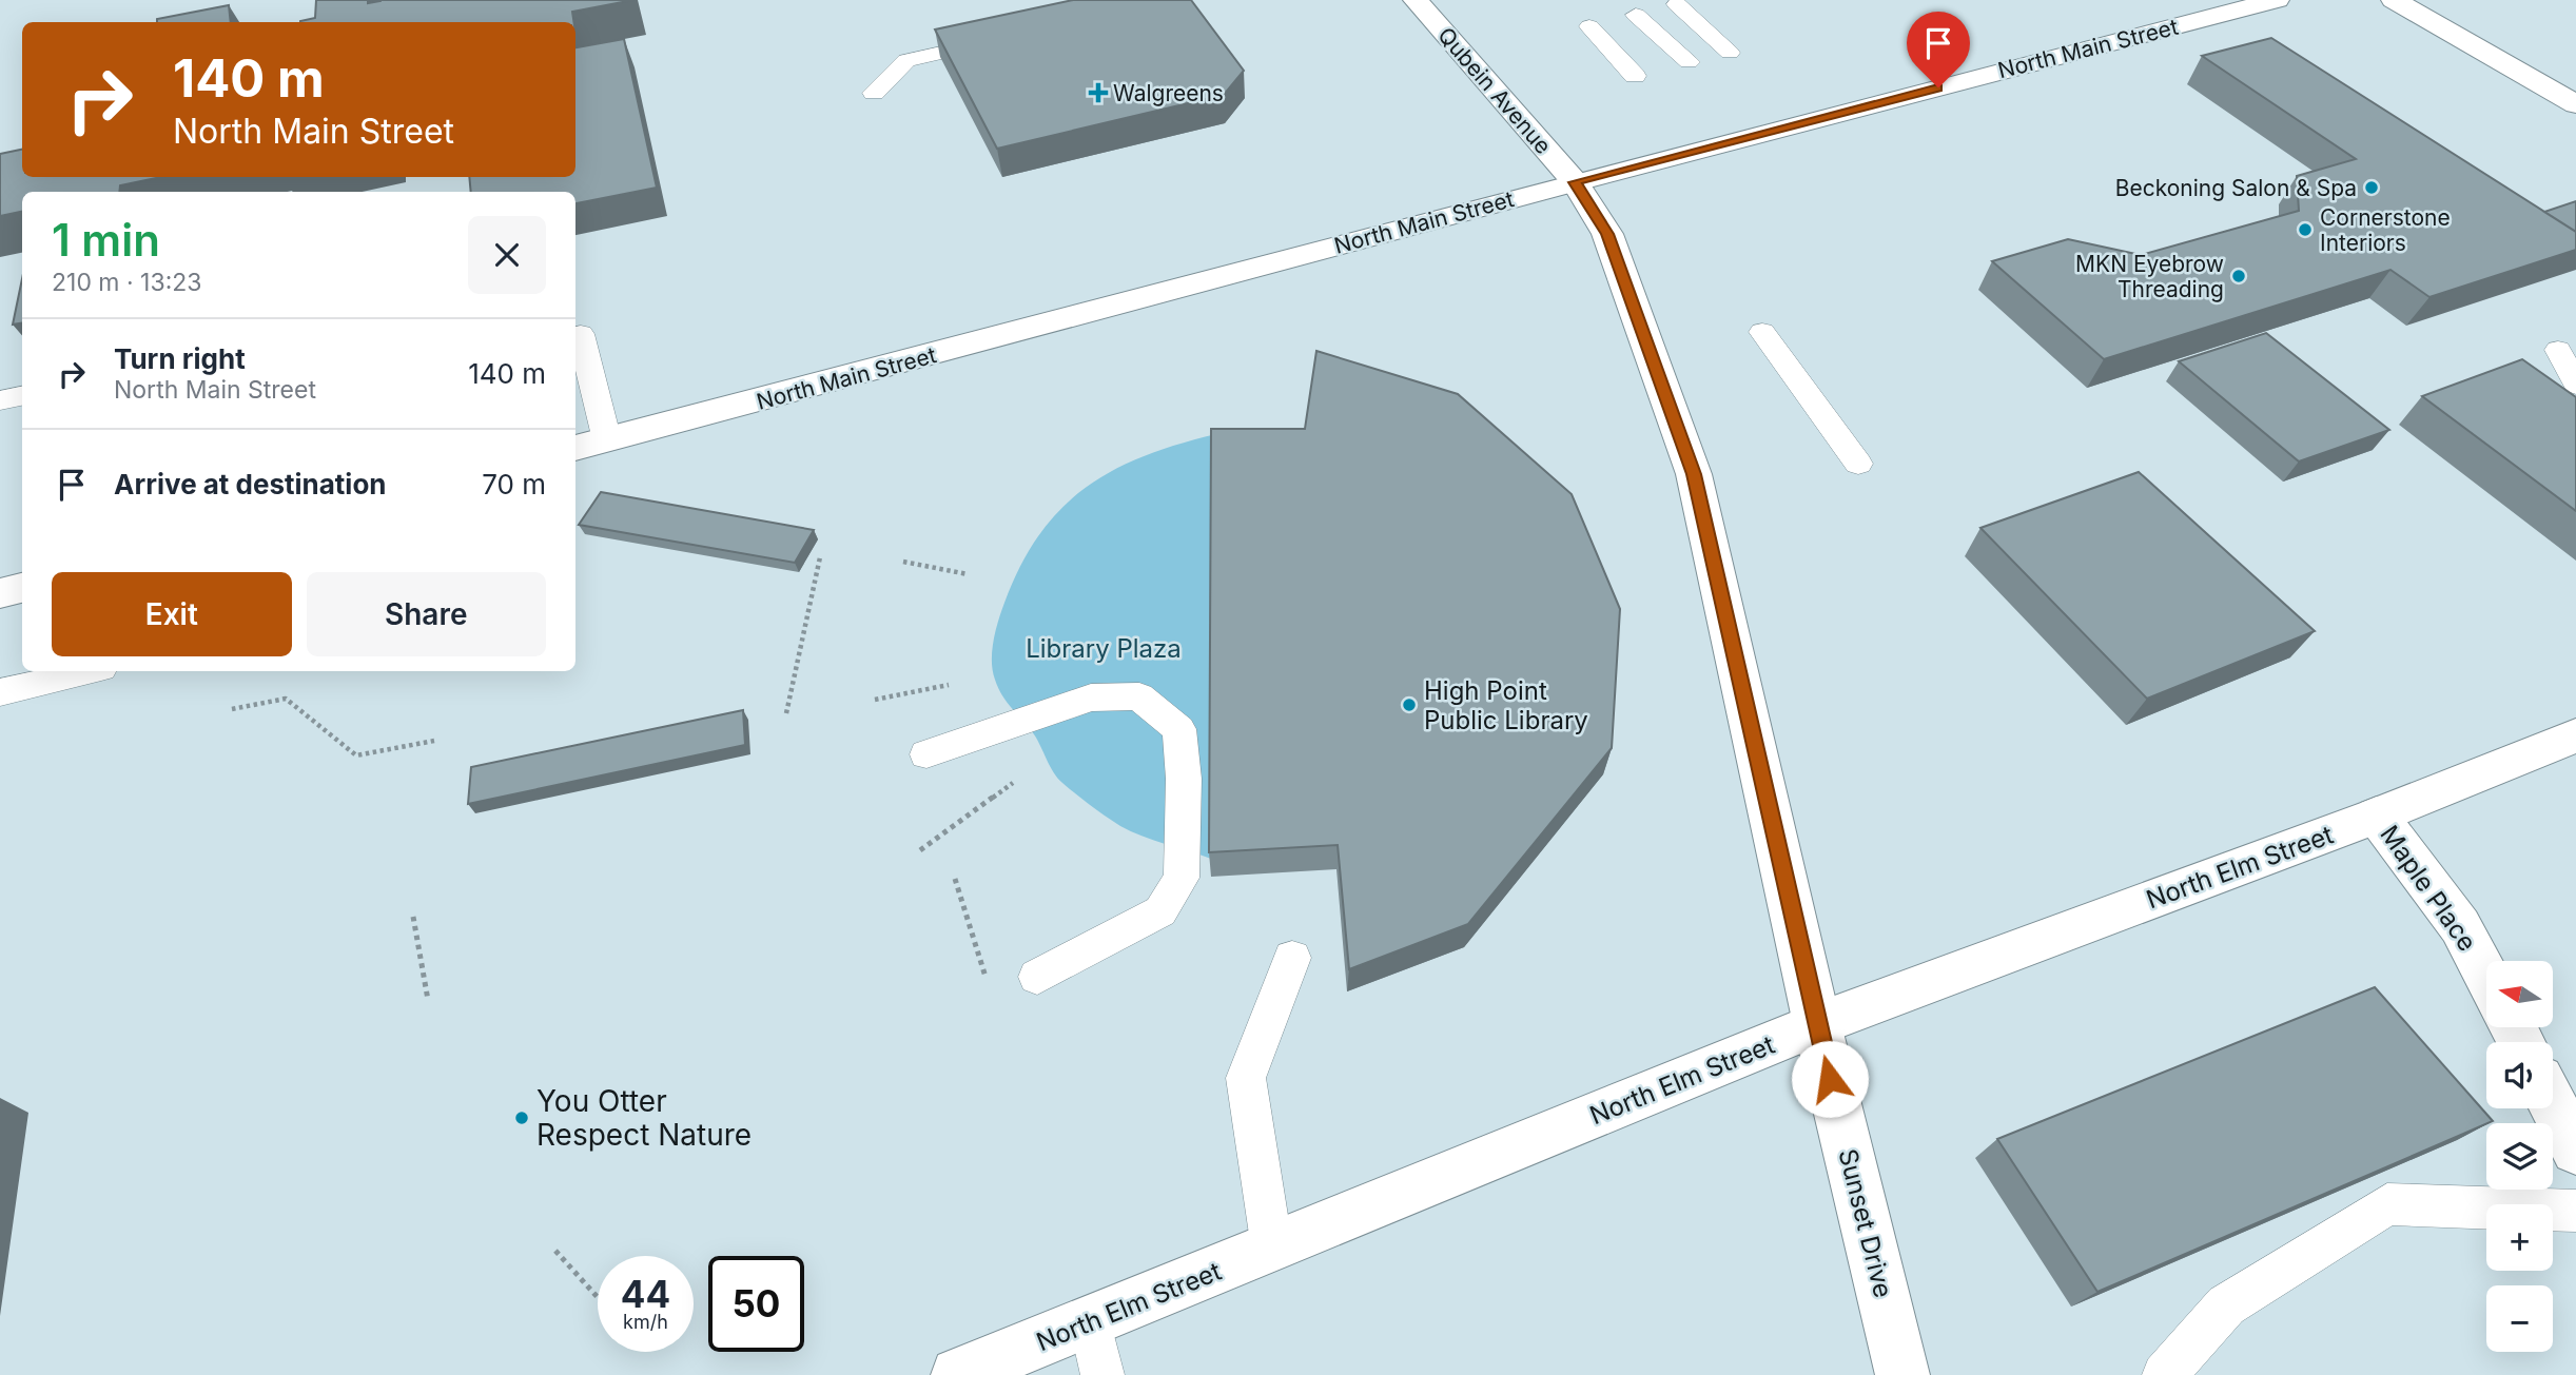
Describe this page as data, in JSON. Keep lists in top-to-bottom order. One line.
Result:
{"streets":{"main road":["North Main Street","Qubein Avenue","North Elm Street","Maple Place","Sunset Drive"]},"crossings":[["North Main Street","Qubein Avenue"],["North Main Street","Sunset Drive"],["Qubein Avenue","Sunset Drive"],["North Elm Street","Maple Place"],["North Elm Street","Sunset Drive"]],"parks":["Library Plaza"],"places":{"health":["Walgreens"],"other":["Beckoning Salon & Spa","Cornerstone Interiors","MKN Eyebrow Threading","High Point Public Library","You Otter Respect Nature"]},"north":"left","page":{"turn":["140 m","North Main Street"],"heading":["1 min","210 m · 13:23"],"list":[{"name":"Turn right","note":"North Main Street","value":"140 m"},{"name":"Arrive at destination","value":"70 m"}],"buttons":["Exit","Share"],"map_buttons":["+","−"],"speed":"44 km/h","limit":"50"}}
